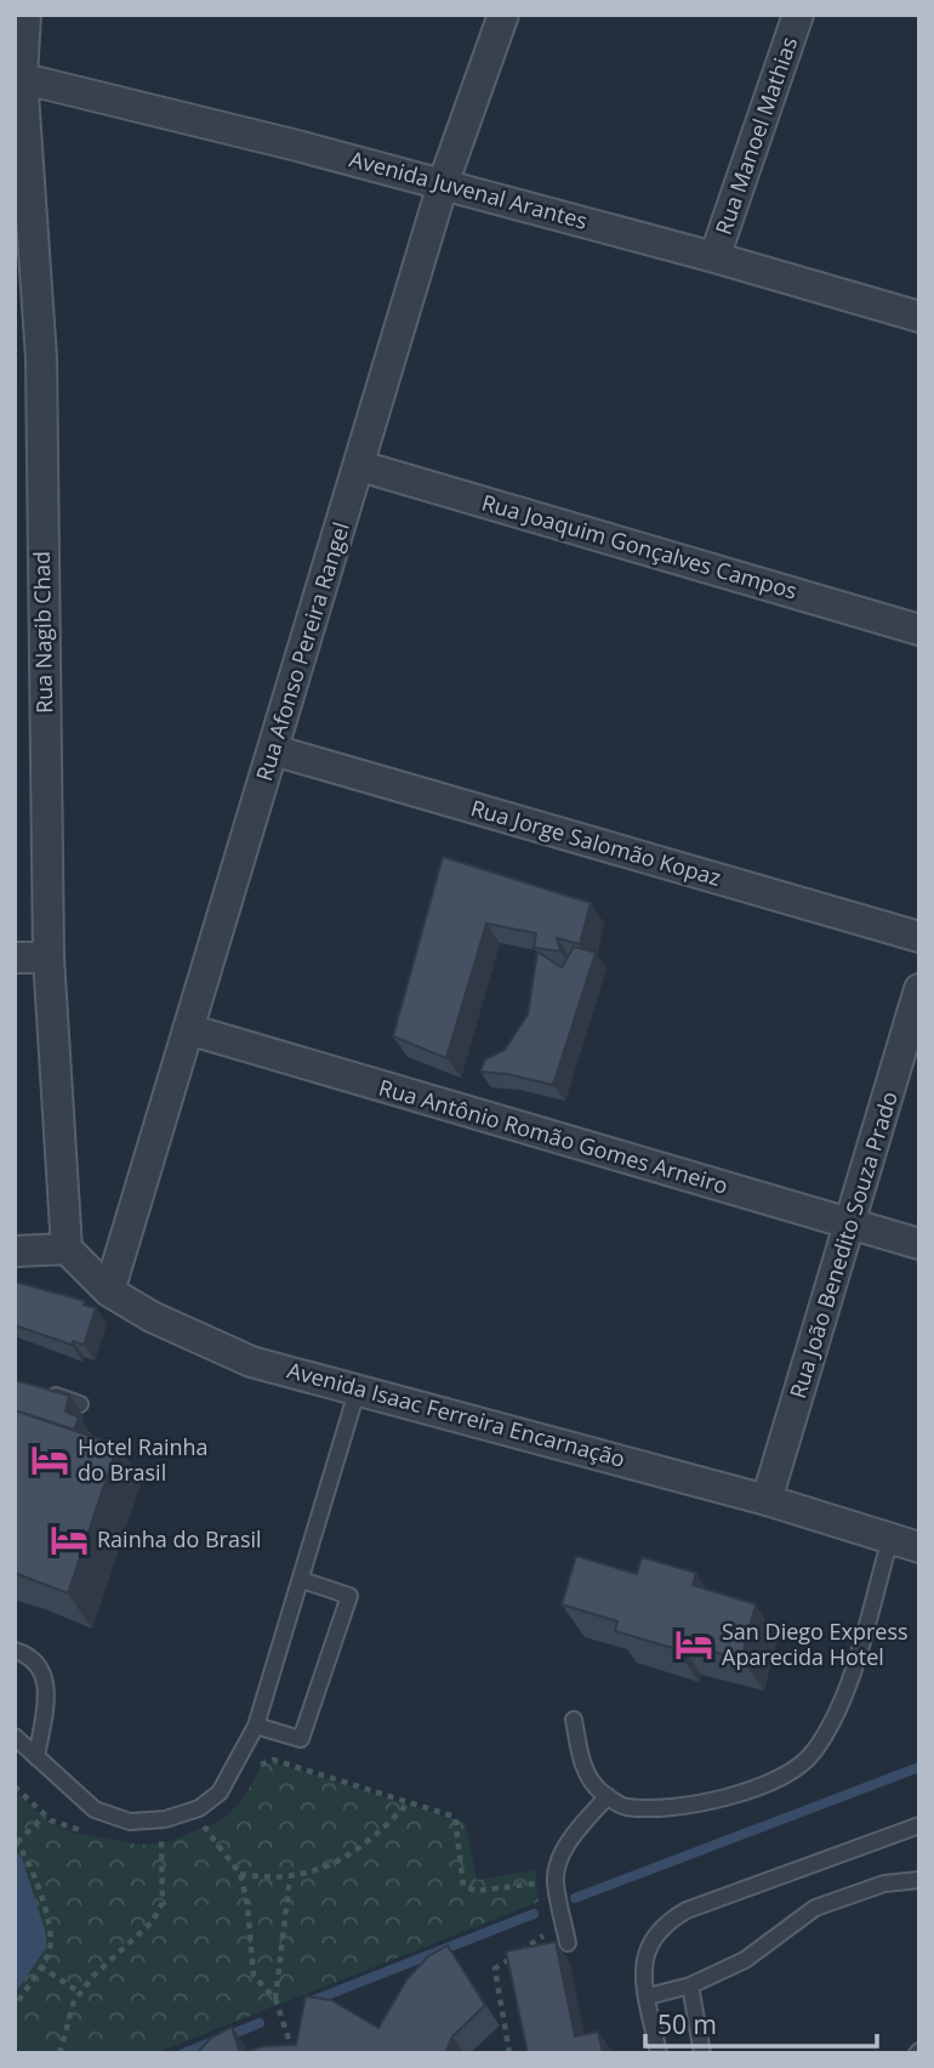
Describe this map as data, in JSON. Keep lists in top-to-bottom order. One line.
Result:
{"streets":{"street":["Rua Manoel Mathias","Avenida Juvenal Arantes","Rua Joaquim Gonçalves Campos","Rua Nagib Chad","Rua Afonso Pereira Rangel","Rua Jorge Salomão Kopaz","Rua Antônio Romão Gomes Arneiro","Rua João Benedito Souza Prado","Avenida Isaac Ferreira Encarnação"]},"crossings":[["Rua Manoel Mathias","Avenida Juvenal Arantes"],["Avenida Juvenal Arantes","Rua Nagib Chad"],["Avenida Juvenal Arantes","Rua Afonso Pereira Rangel"],["Rua Joaquim Gonçalves Campos","Rua Afonso Pereira Rangel"],["Rua Nagib Chad","Avenida Isaac Ferreira Encarnação"],["Rua Afonso Pereira Rangel","Rua Jorge Salomão Kopaz"],["Rua Afonso Pereira Rangel","Rua Antônio Romão Gomes Arneiro"],["Rua Afonso Pereira Rangel","Avenida Isaac Ferreira Encarnação"],["Rua Antônio Romão Gomes Arneiro","Rua João Benedito Souza Prado"],["Rua João Benedito Souza Prado","Avenida Isaac Ferreira Encarnação"]],"places":{"hotel":["Hotel Rainha do Brasil","Rainha do Brasil","San Diego Express Aparecida Hotel"]},"scale_bar":"50 m"}
